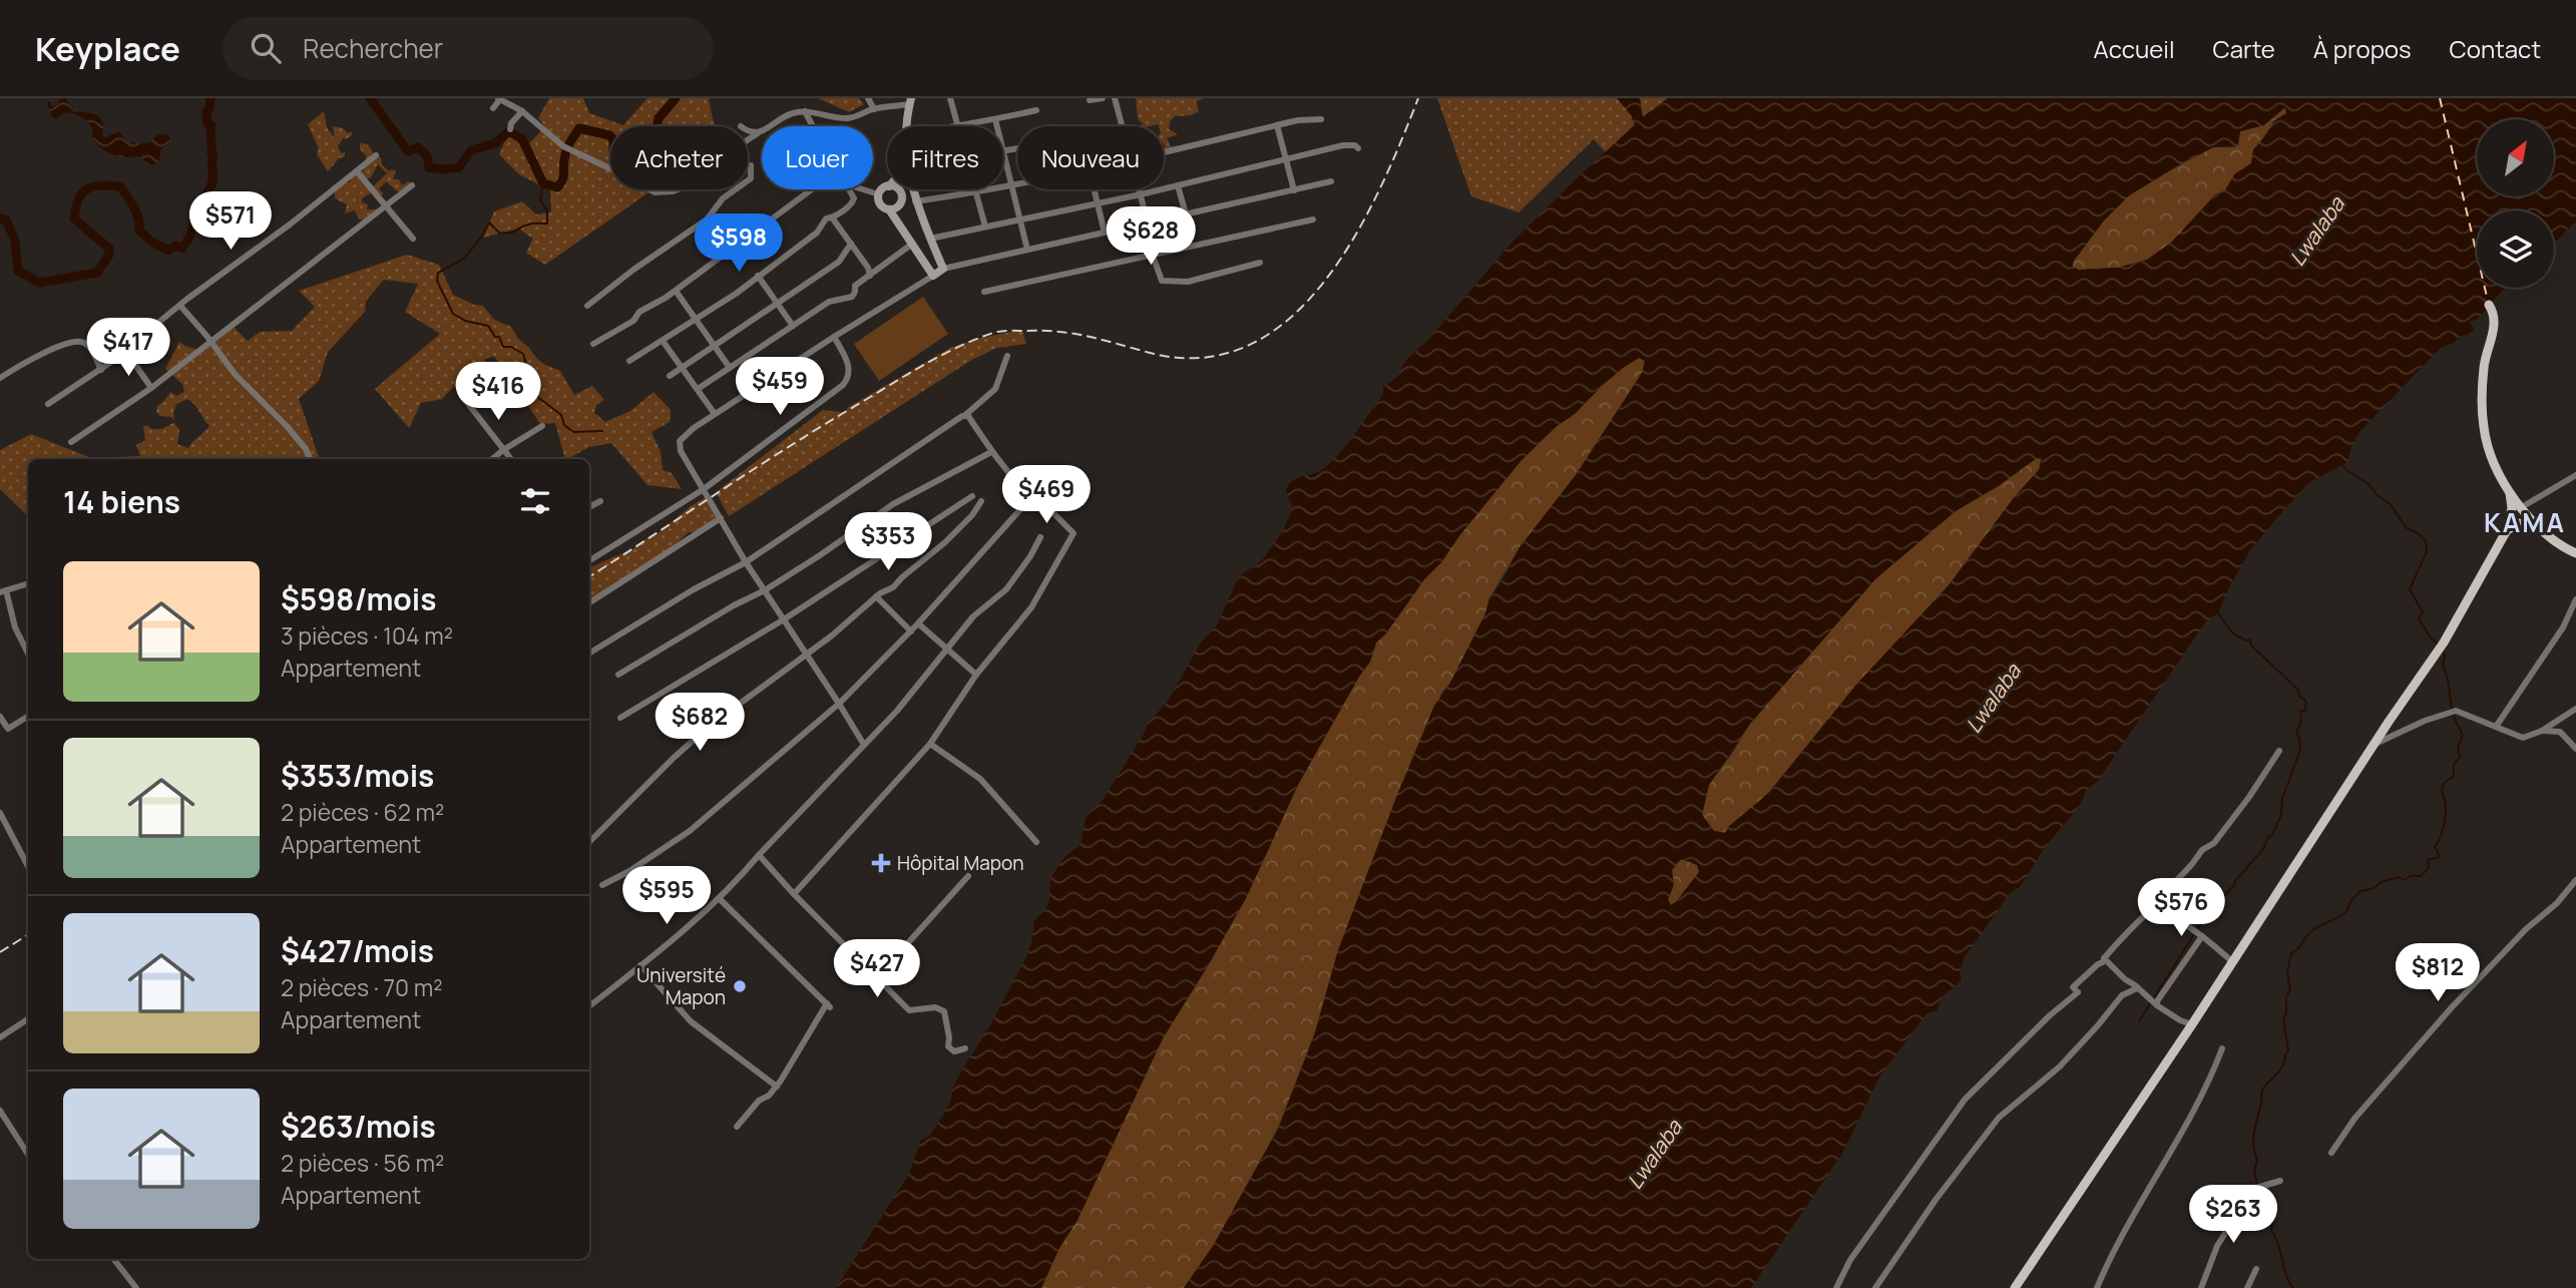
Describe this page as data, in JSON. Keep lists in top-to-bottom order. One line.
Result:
{"districts":["KAMA"],"water":["Lwalaba"],"places":{"health":["Hôpital Mapon"],"other":["Université Mapon"]},"north":"top right","page":{"header":"Keyplace","search":"Rechercher","nav":["Accueil","Carte","À propos","Contact"],"chip":["Acheter","Louer","Filtres","Nouveau"],"price":["$571","$628","$598","$417","$459","$416","$469","$353","$682","$595","$576","$427","$812","$263"],"heading":"14 biens","list":[{"name":"$598/mois","note":"3 pièces · 104 m² · Appartement"},{"name":"$353/mois","note":"2 pièces · 62 m² · Appartement"},{"name":"$427/mois","note":"2 pièces · 70 m² · Appartement"},{"name":"$263/mois","note":"2 pièces · 56 m² · Appartement"}]}}
